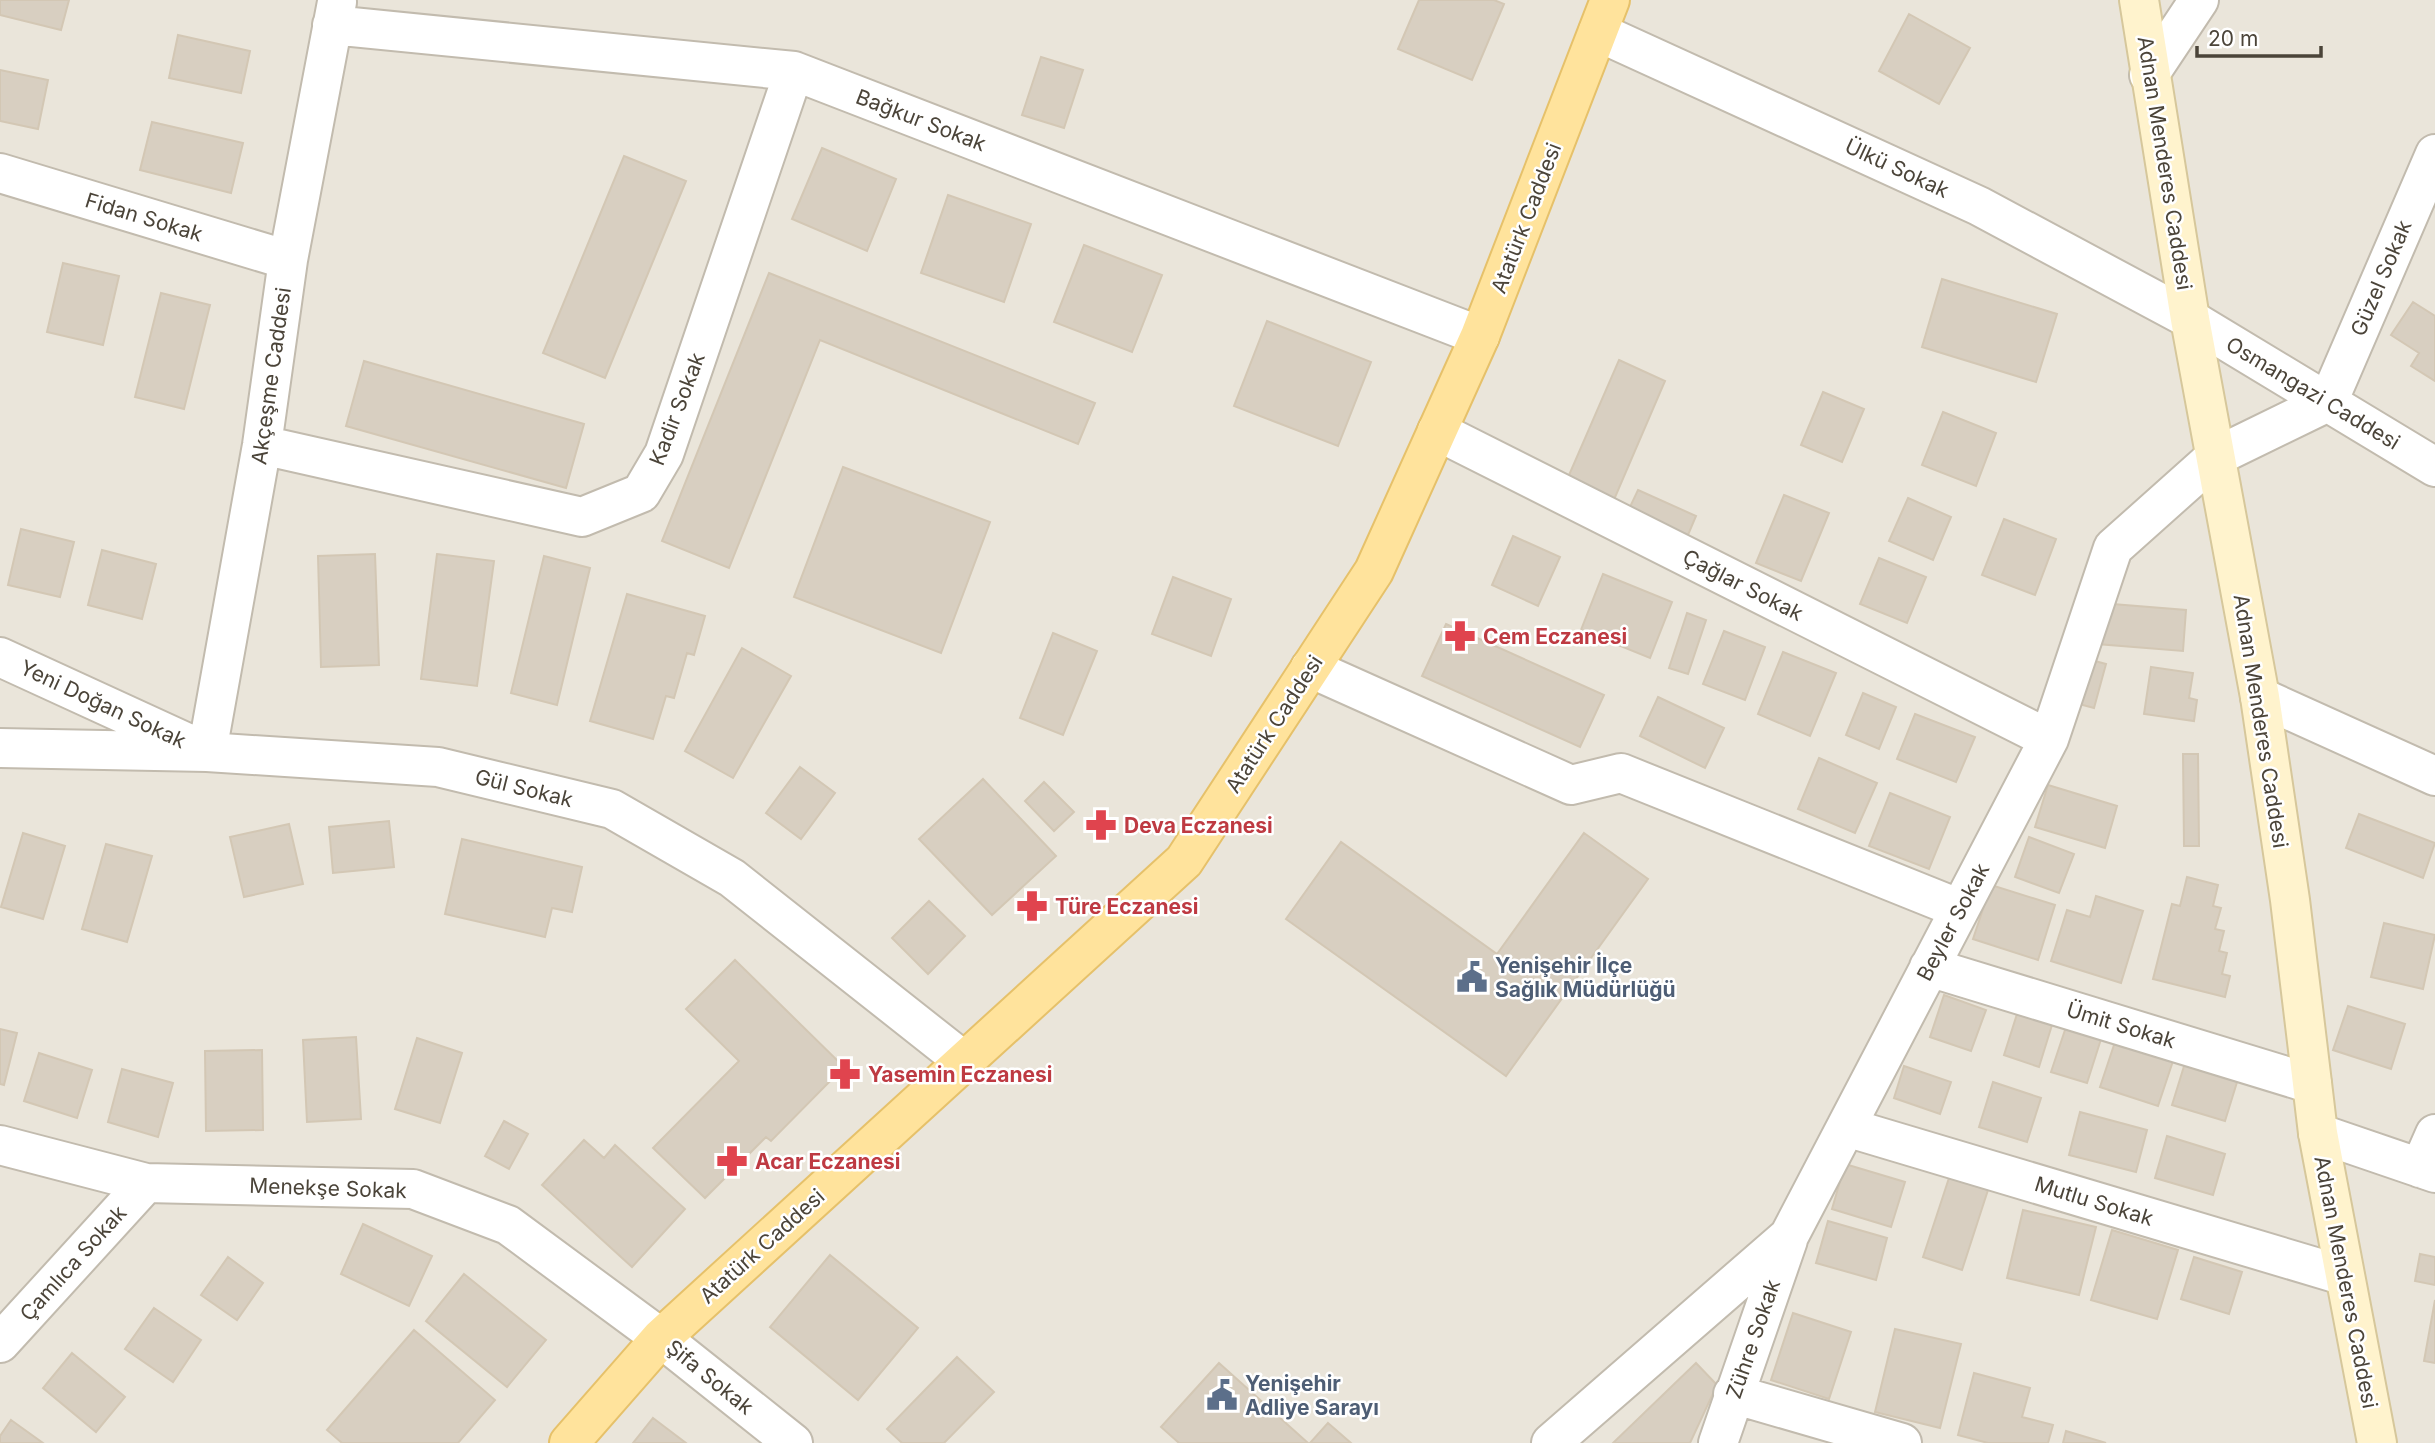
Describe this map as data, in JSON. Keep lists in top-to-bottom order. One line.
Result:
{"streets":{"main road":["Atatürk Caddesi"],"street":["Bağkur Sokak","Adnan Menderes Caddesi","Ülkü Sokak","Fidan Sokak","Güzel Sokak","Akçeşme Caddesi","Osmangazi Caddesi","Kadir Sokak","Çağlar Sokak","Yeni Doğan Sokak","Gül Sokak","Beyler Sokak","Ümit Sokak","Menekşe Sokak","Mutlu Sokak","Çamlıca Sokak","Zühre Sokak","Şifa Sokak"]},"crossings":[["Bağkur Sokak","Atatürk Caddesi"],["Bağkur Sokak","Akçeşme Caddesi"],["Bağkur Sokak","Kadir Sokak"],["Adnan Menderes Caddesi","Ülkü Sokak"],["Adnan Menderes Caddesi","Osmangazi Caddesi"],["Adnan Menderes Caddesi","Beyler Sokak"],["Adnan Menderes Caddesi","Ümit Sokak"],["Adnan Menderes Caddesi","Mutlu Sokak"],["Ülkü Sokak","Atatürk Caddesi"],["Ülkü Sokak","Osmangazi Caddesi"],["Fidan Sokak","Akçeşme Caddesi"],["Atatürk Caddesi","Çağlar Sokak"],["Atatürk Caddesi","Gül Sokak"],["Atatürk Caddesi","Menekşe Sokak"],["Atatürk Caddesi","Şifa Sokak"],["Güzel Sokak","Osmangazi Caddesi"],["Güzel Sokak","Beyler Sokak"],["Akçeşme Caddesi","Kadir Sokak"],["Akçeşme Caddesi","Yeni Doğan Sokak"],["Akçeşme Caddesi","Gül Sokak"],["Osmangazi Caddesi","Beyler Sokak"],["Çağlar Sokak","Beyler Sokak"],["Yeni Doğan Sokak","Gül Sokak"],["Beyler Sokak","Ümit Sokak"],["Beyler Sokak","Mutlu Sokak"],["Beyler Sokak","Zühre Sokak"],["Menekşe Sokak","Çamlıca Sokak"],["Menekşe Sokak","Şifa Sokak"]],"places":{"pharmacy":["Cem Eczanesi","Deva Eczanesi","Türe Eczanesi","Yasemin Eczanesi","Acar Eczanesi"],"public building":["Yenişehir İlçe Sağlık Müdürlüğü","Yenişehir Adliye Sarayı"]},"scale_bar":"20 m"}
